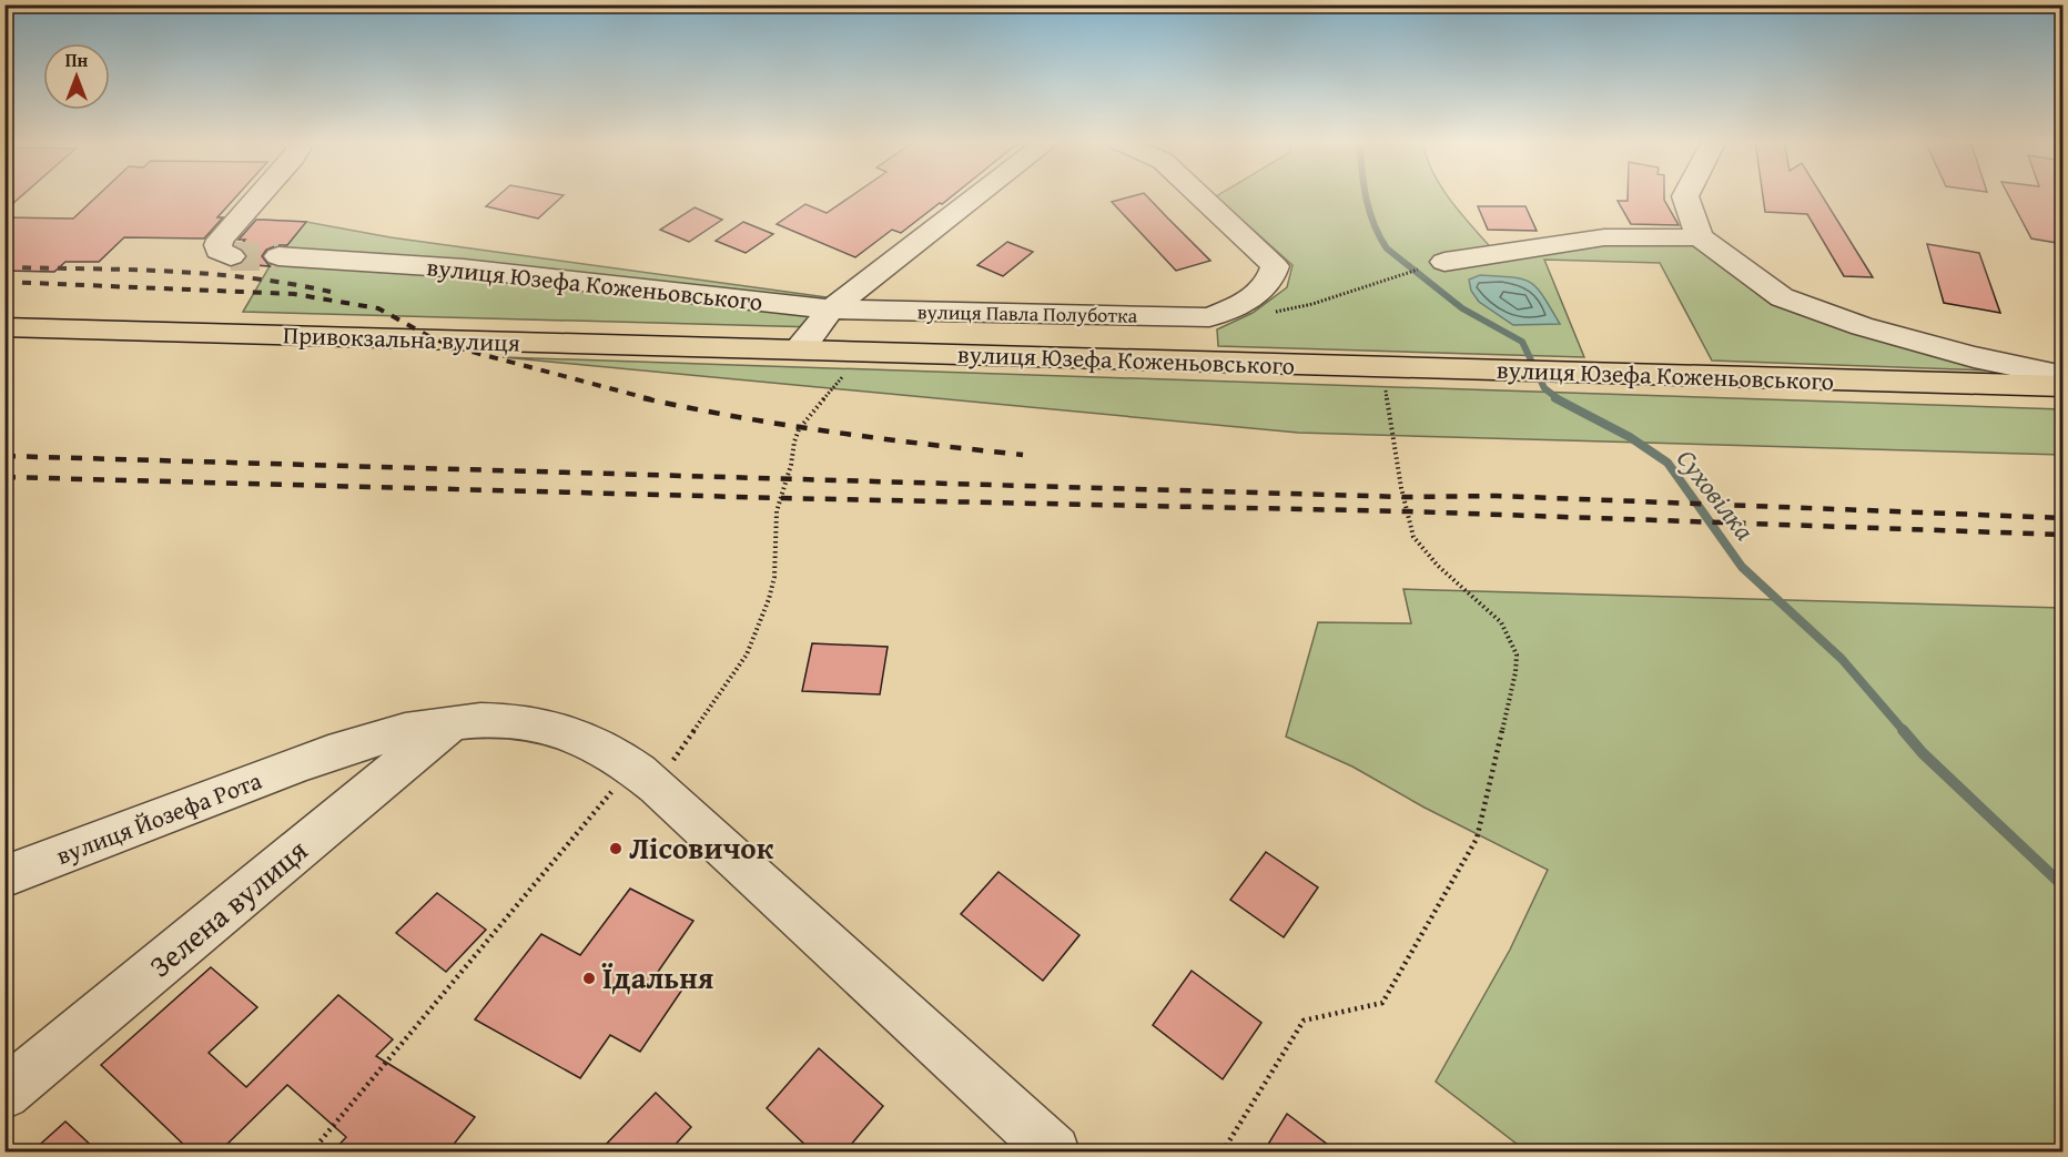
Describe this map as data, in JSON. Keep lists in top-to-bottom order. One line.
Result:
{"streets":{"main road":["вулиця Юзефа Коженьовського","Привокзальна вулиця"],"street":["вулиця Павла Полуботка","вулиця Йозефа Рота","Зелена вулиця"]},"crossings":[["вулиця Юзефа Коженьовського","вулиця Павла Полуботка"],["вулиця Юзефа Коженьовського","Привокзальна вулиця"],["вулиця Йозефа Рота","Зелена вулиця"]],"water":["Суховілка"],"places":["Лісовичок","Їдальня"],"north":"top"}
